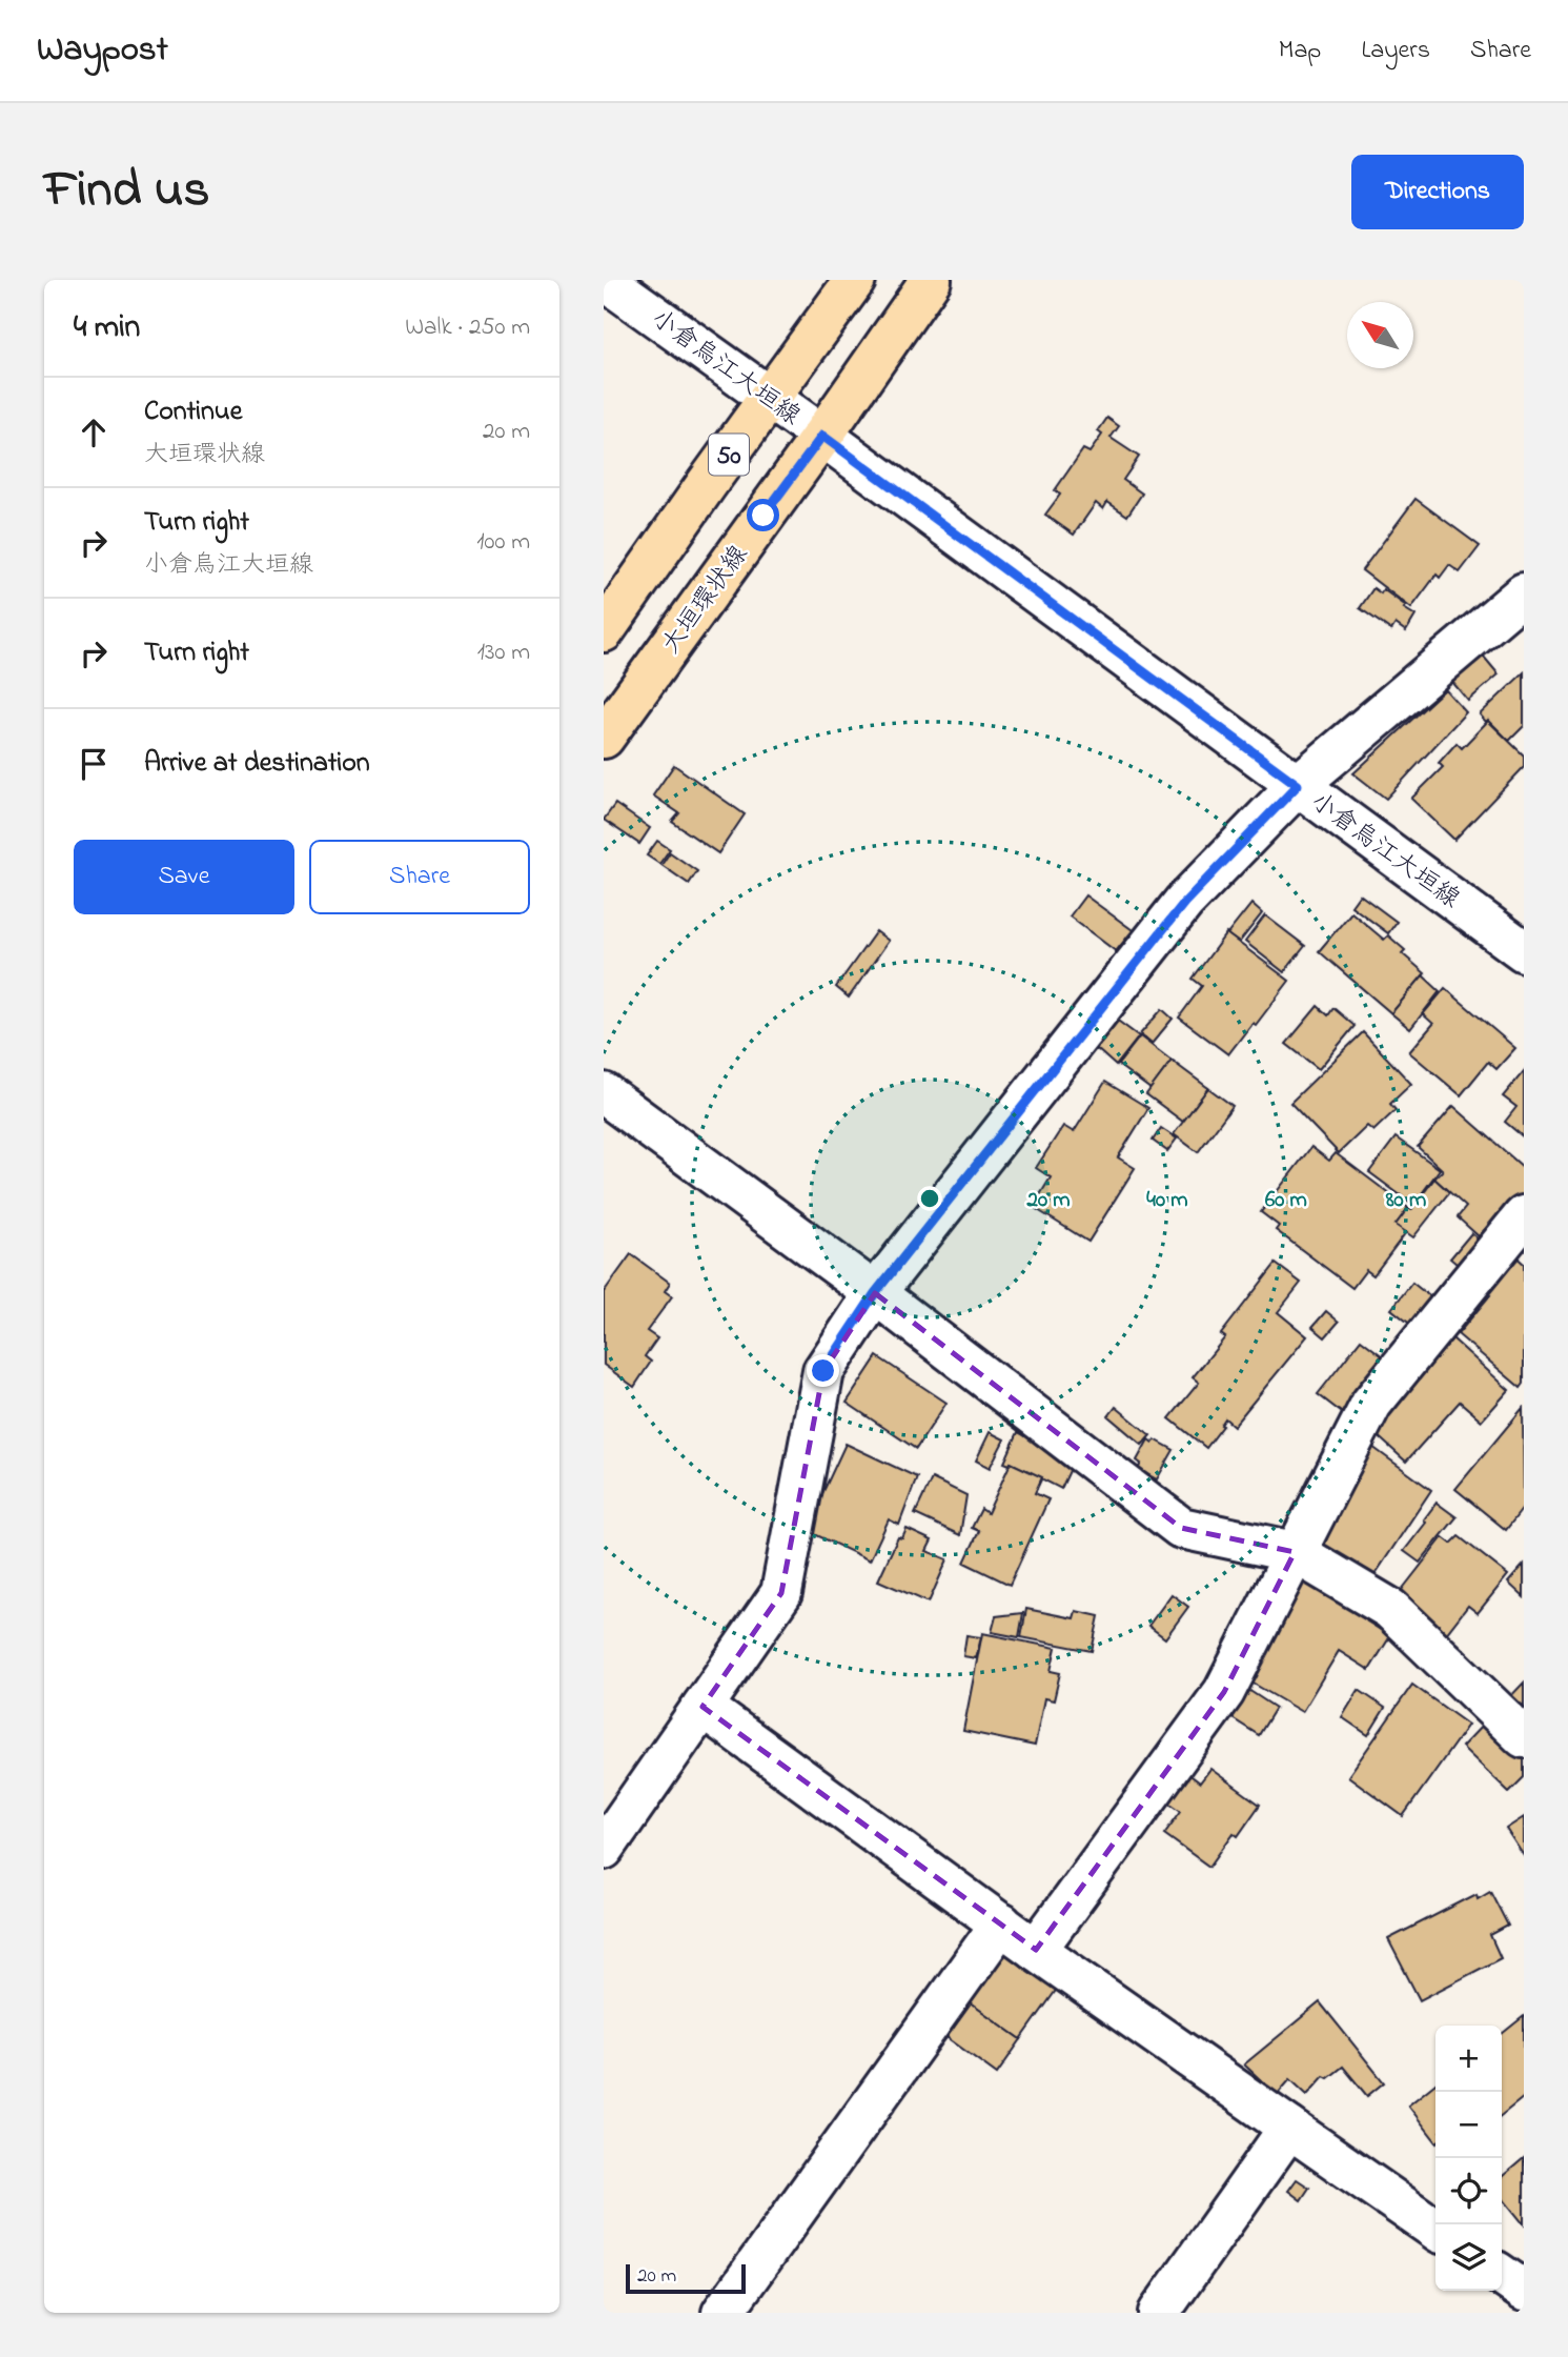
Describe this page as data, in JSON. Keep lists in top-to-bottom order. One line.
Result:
{"streets":{"main road":["50","大垣環状線"],"street":["小倉烏江大垣線"]},"crossings":[["小倉烏江大垣線","50"],["小倉烏江大垣線","大垣環状線"]],"scale_bar":"20 m","north":"top left","page":{"header":"Waypost","nav":["Map","Layers","Share"],"title":"Find us","buttons":["Directions",["Save","Share"]],"heading":["4 min","Walk · 250 m"],"list":[["Continue","大垣環状線","20 m"],["Turn right","小倉烏江大垣線","100 m"],["Turn right","130 m"],"Arrive at destination"],"map_buttons":["+","−"],"scale":"20 m"},"rings":["20 m","40 m","60 m","80 m"]}
